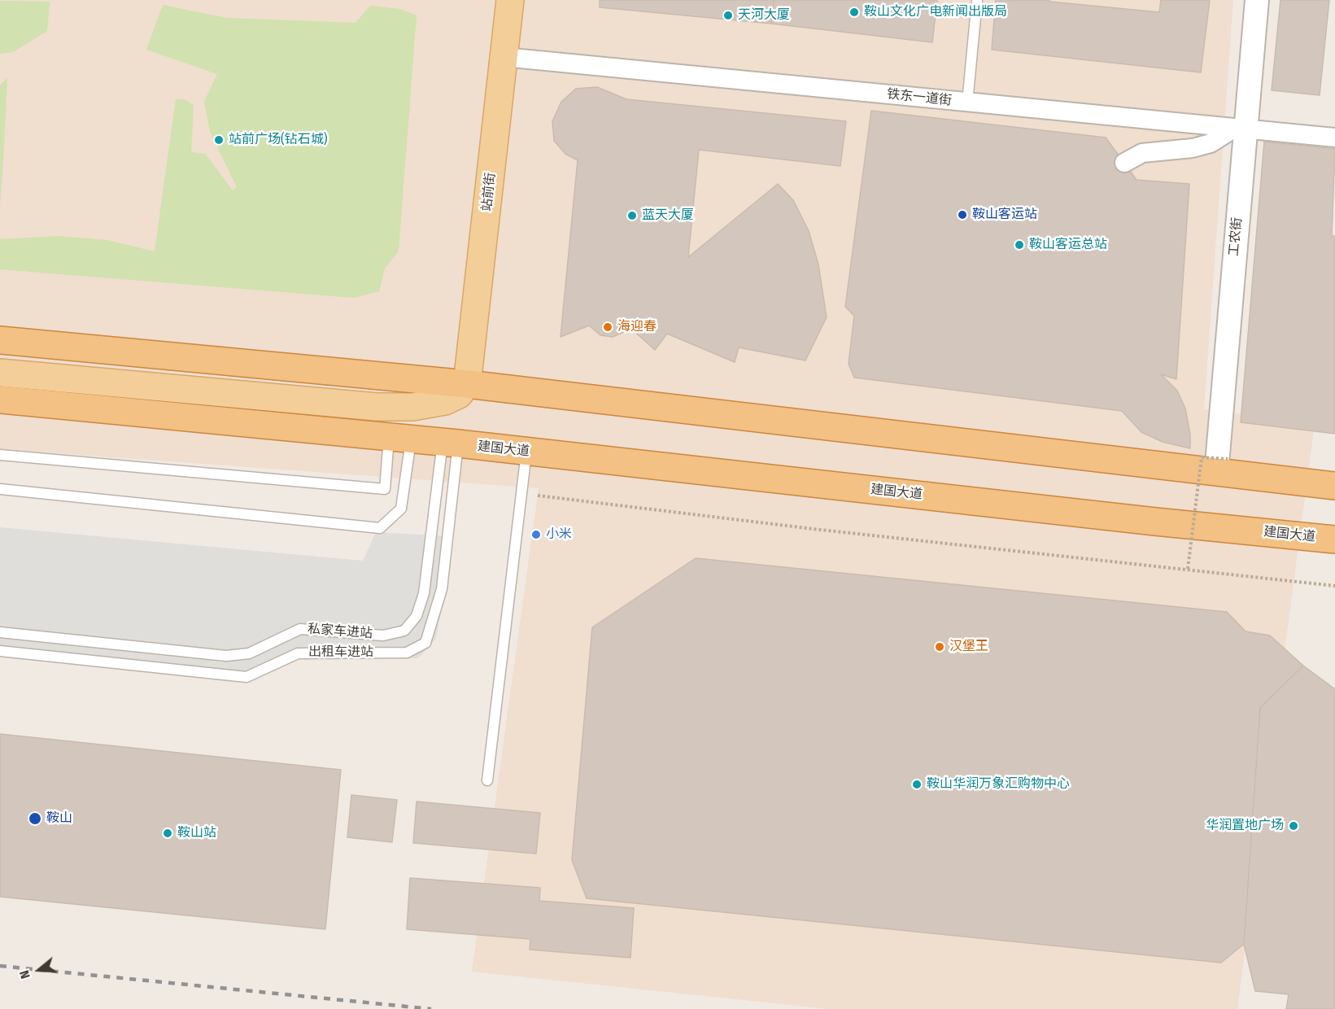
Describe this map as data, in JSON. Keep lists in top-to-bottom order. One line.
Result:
{"streets":{"highway":["建国大道"],"main road":["站前街"],"street":["铁东一道街","工农街"],"lane":["私家车进站","出租车进站"]},"crossings":[["铁东一道街","站前街"],["铁东一道街","工农街"],["建国大道","私家车进站"],["建国大道","出租车进站"],["私家车进站","出租车进站"]],"places":["鞍山文化广电新闻出版局","天河大厦","站前广场(钻石城)","鞍山客运站","蓝天大厦","鞍山客运总站","海迎春","小米","汉堡王","鞍山华润万象汇购物中心","鞍山","华润置地广场","鞍山站"],"north":"left"}
